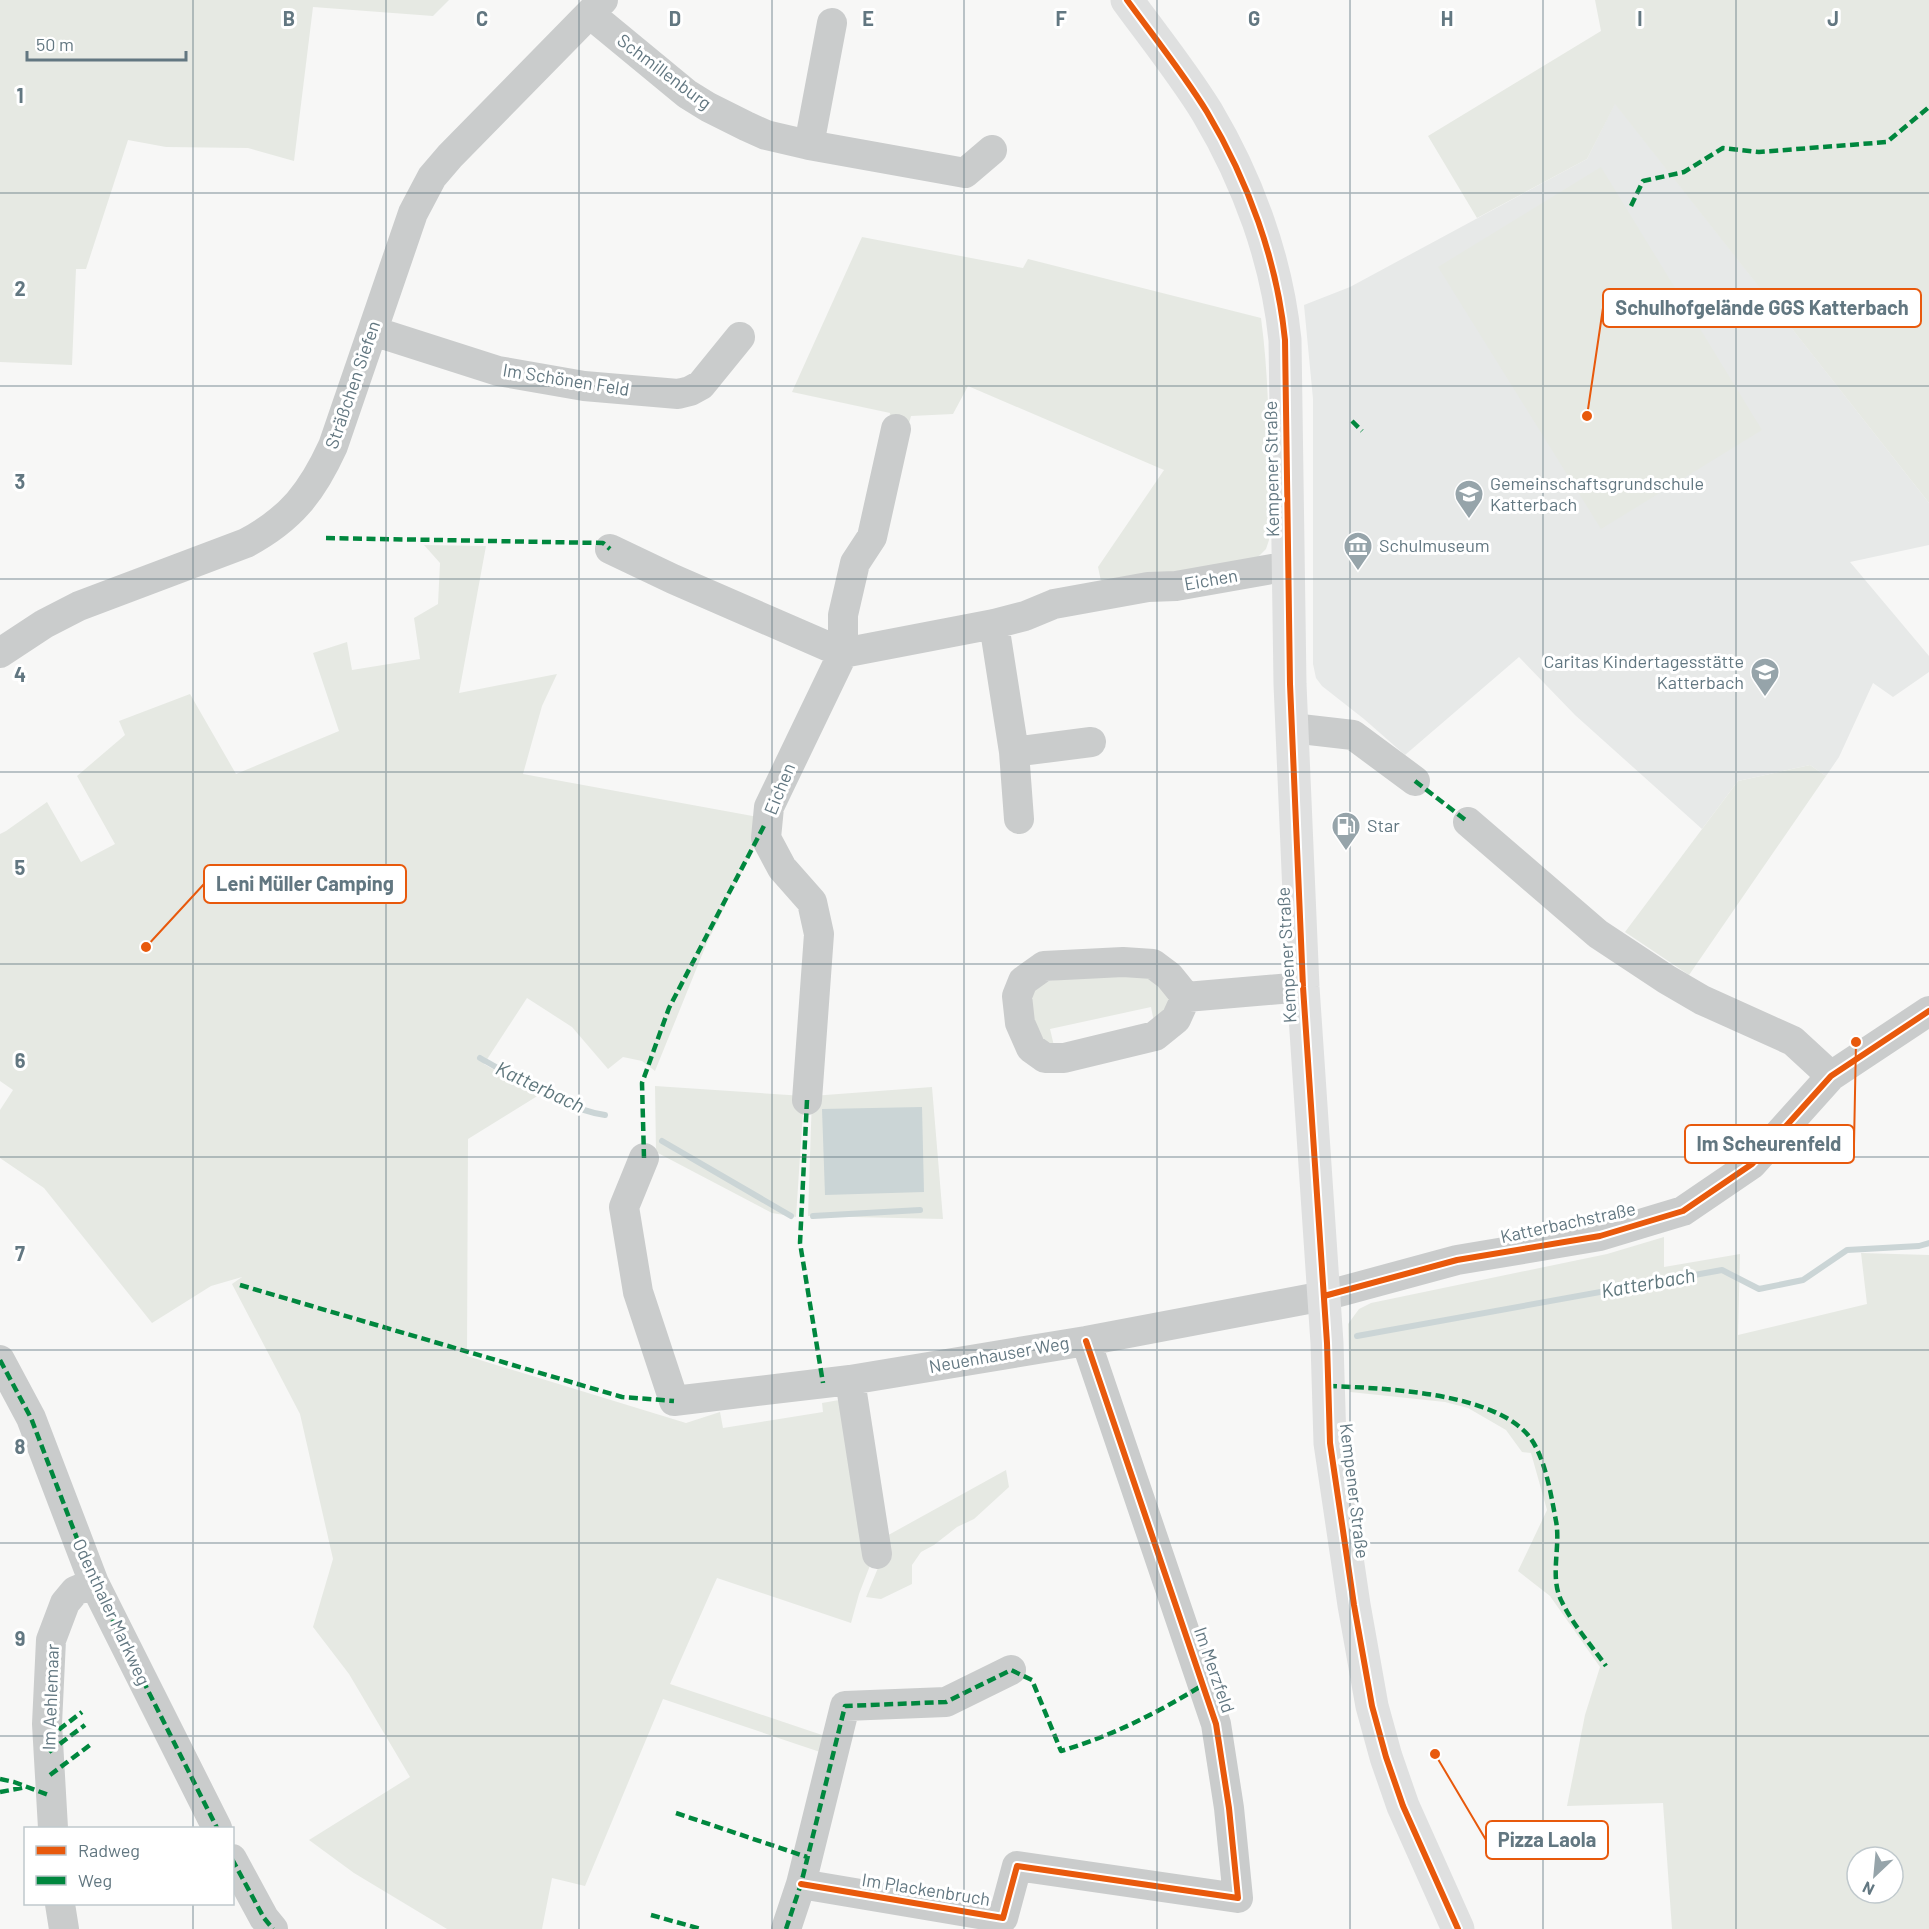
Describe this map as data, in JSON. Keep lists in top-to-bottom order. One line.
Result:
{"streets":{"main road":["Kempener Straße"],"street":["Schmillenburg","Im Schönen Feld","Sträßchen Siefen","Eichen","Katterbachstraße","Neuenhauser Weg","Odenthaler Markweg","Im Merzfeld","Im Aehlemaar","Im Plackenbruch"]},"crossings":[["Schmillenburg","Sträßchen Siefen"],["Im Schönen Feld","Sträßchen Siefen"],["Kempener Straße","Eichen"],["Kempener Straße","Katterbachstraße"],["Kempener Straße","Neuenhauser Weg"],["Katterbachstraße","Neuenhauser Weg"],["Neuenhauser Weg","Im Merzfeld"],["Odenthaler Markweg","Im Aehlemaar"],["Im Merzfeld","Im Plackenbruch"]],"water":["Katterbach"],"places":{"other":["Schulhofgelände GGS Katterbach","Leni Müller Camping","Im Scheurenfeld","Pizza Laola"],"school or university":["Gemeinschaftsgrundschule Katterbach","Caritas Kindertagesstätte Katterbach"],"museum":["Schulmuseum"],"fuel station":["Star"]},"legend":["Radweg","Weg"],"scale_bar":"50 m","north":"bottom left","grid":{"columns":["B","C","D","E","F","G","H","I","J"],"rows":["1","2","3","4","5","6","7","8","9"]}}
